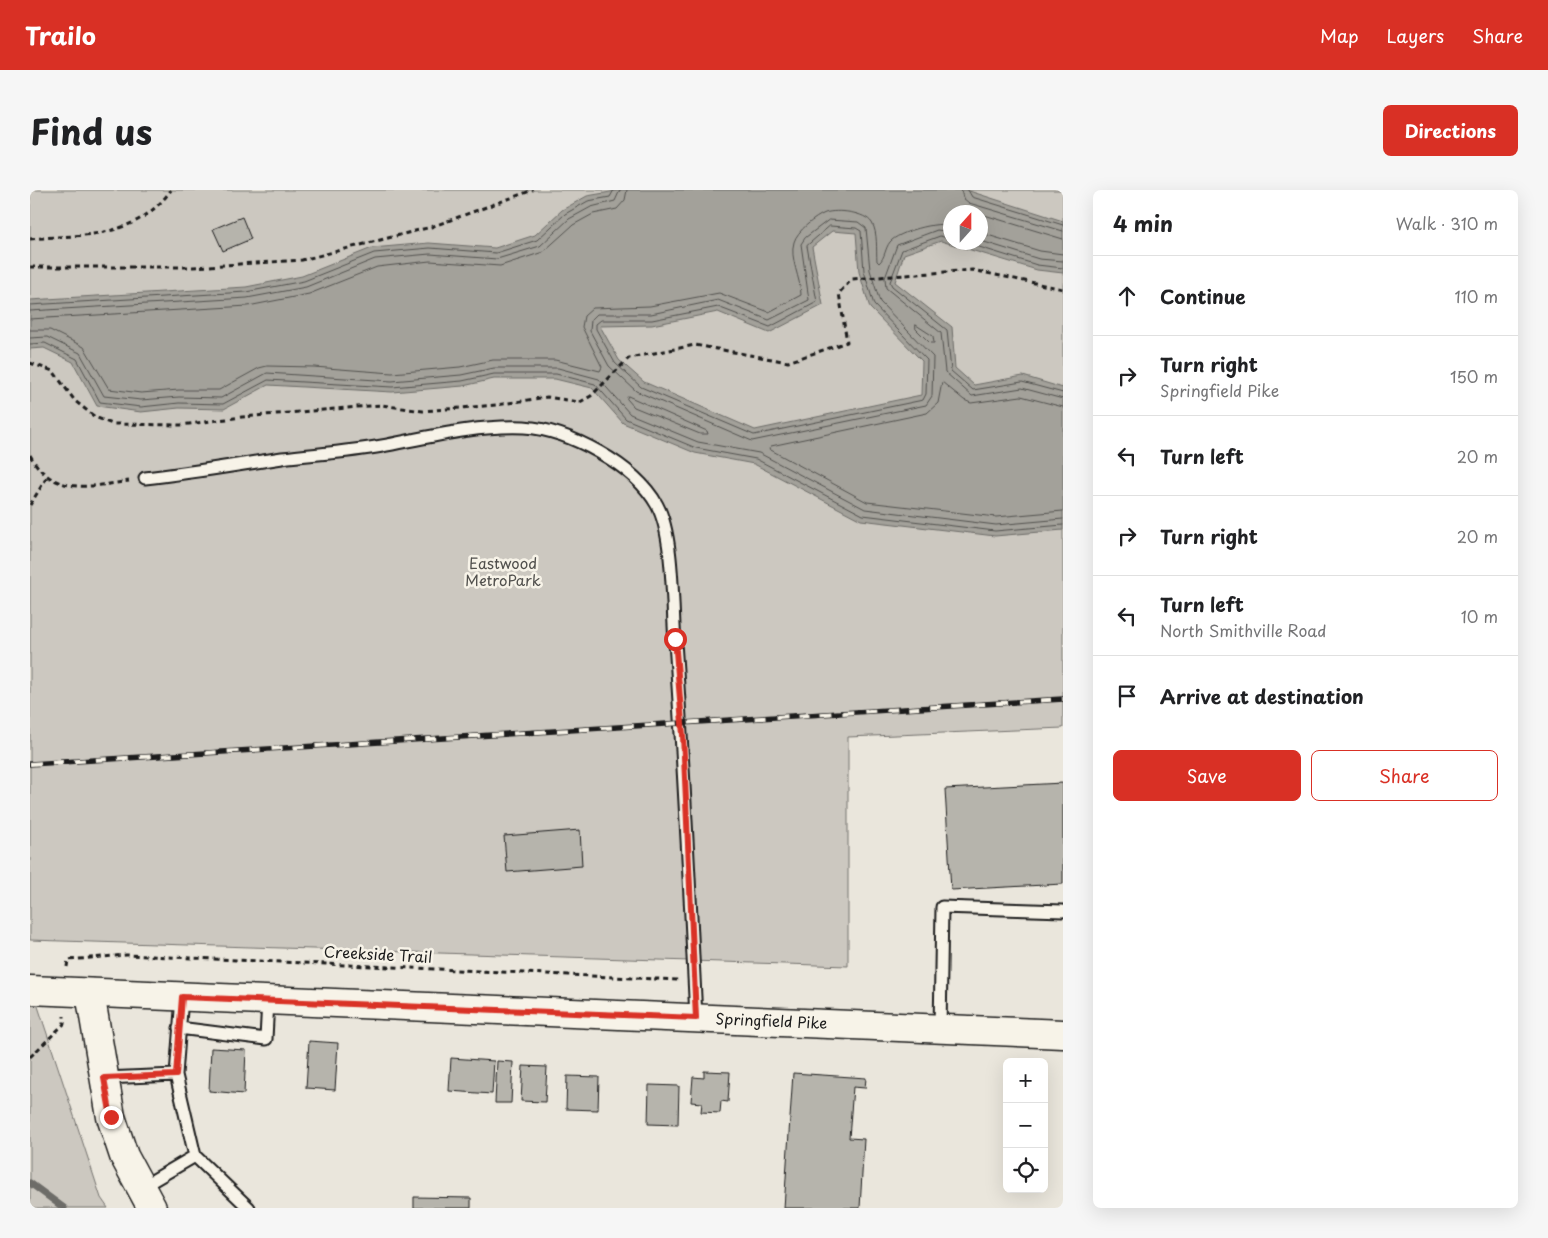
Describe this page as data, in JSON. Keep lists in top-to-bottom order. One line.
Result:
{"streets":{"main road":["Springfield Pike"],"path":["Creekside Trail"]},"parks":["Eastwood MetroPark"],"north":"top","page":{"header":"Trailo","nav":["Map","Layers","Share"],"title":"Find us","buttons":["Directions",["Save","Share"]],"heading":["4 min","Walk · 310 m"],"list":[["Continue","110 m"],["Turn right","Springfield Pike","150 m"],["Turn left","20 m"],["Turn right","20 m"],["Turn left","North Smithville Road","10 m"],"Arrive at destination"],"map_buttons":["+","−"]}}
